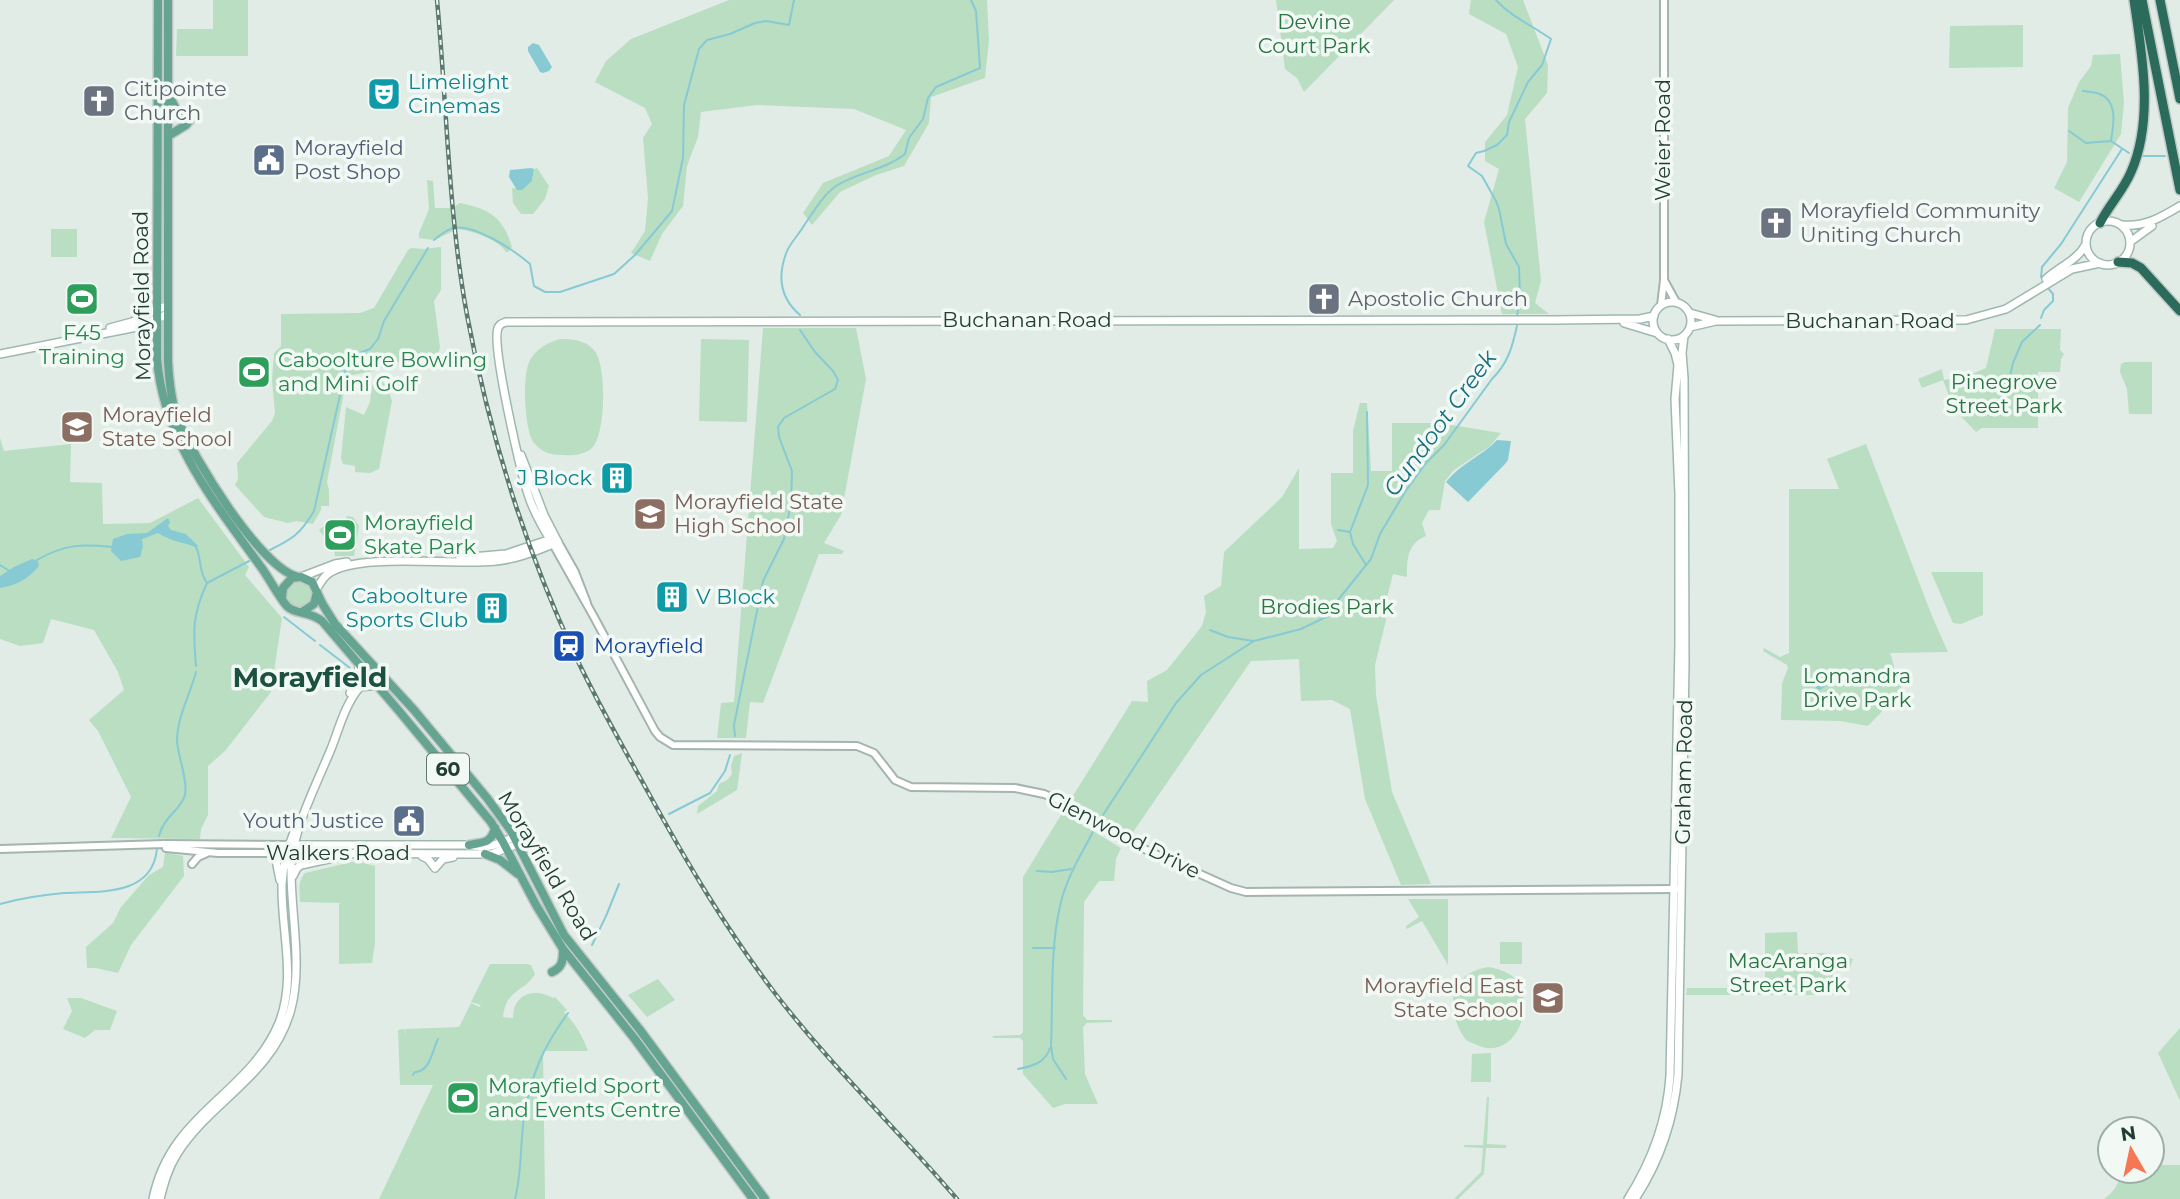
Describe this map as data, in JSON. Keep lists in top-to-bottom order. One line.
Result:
{"streets":{"main road":["Morayfield Road","Buchanan Road","60","Graham Road","Walkers Road"],"street":["Weier Road","Glenwood Drive"]},"crossings":[["Weier Road","Buchanan Road"],["Weier Road","Graham Road"],["Morayfield Road","60"],["Morayfield Road","Walkers Road"],["Buchanan Road","Graham Road"],["Buchanan Road","Glenwood Drive"],["Graham Road","Glenwood Drive"]],"districts":["Morayfield"],"water":["Cundoot Creek"],"parks":["Devine Court Park","Pinegrove Street Park","Brodies Park","Lomandra Drive Park","MacAranga Street Park"],"places":{"theatre":["Limelight Cinemas"],"church":["Citipointe Church","Morayfield Community Uniting Church","Apostolic Church"],"public building":["Morayfield Post Shop","Youth Justice"],"sports":["F45 Training","Caboolture Bowling and Mini Golf","Morayfield Skate Park","Morayfield Sport and Events Centre"],"school or university":["Morayfield State School","Morayfield State High School","Morayfield East State School"],"building":["J Block","V Block","Caboolture Sports Club"],"station":["Morayfield"]},"north":"top"}
